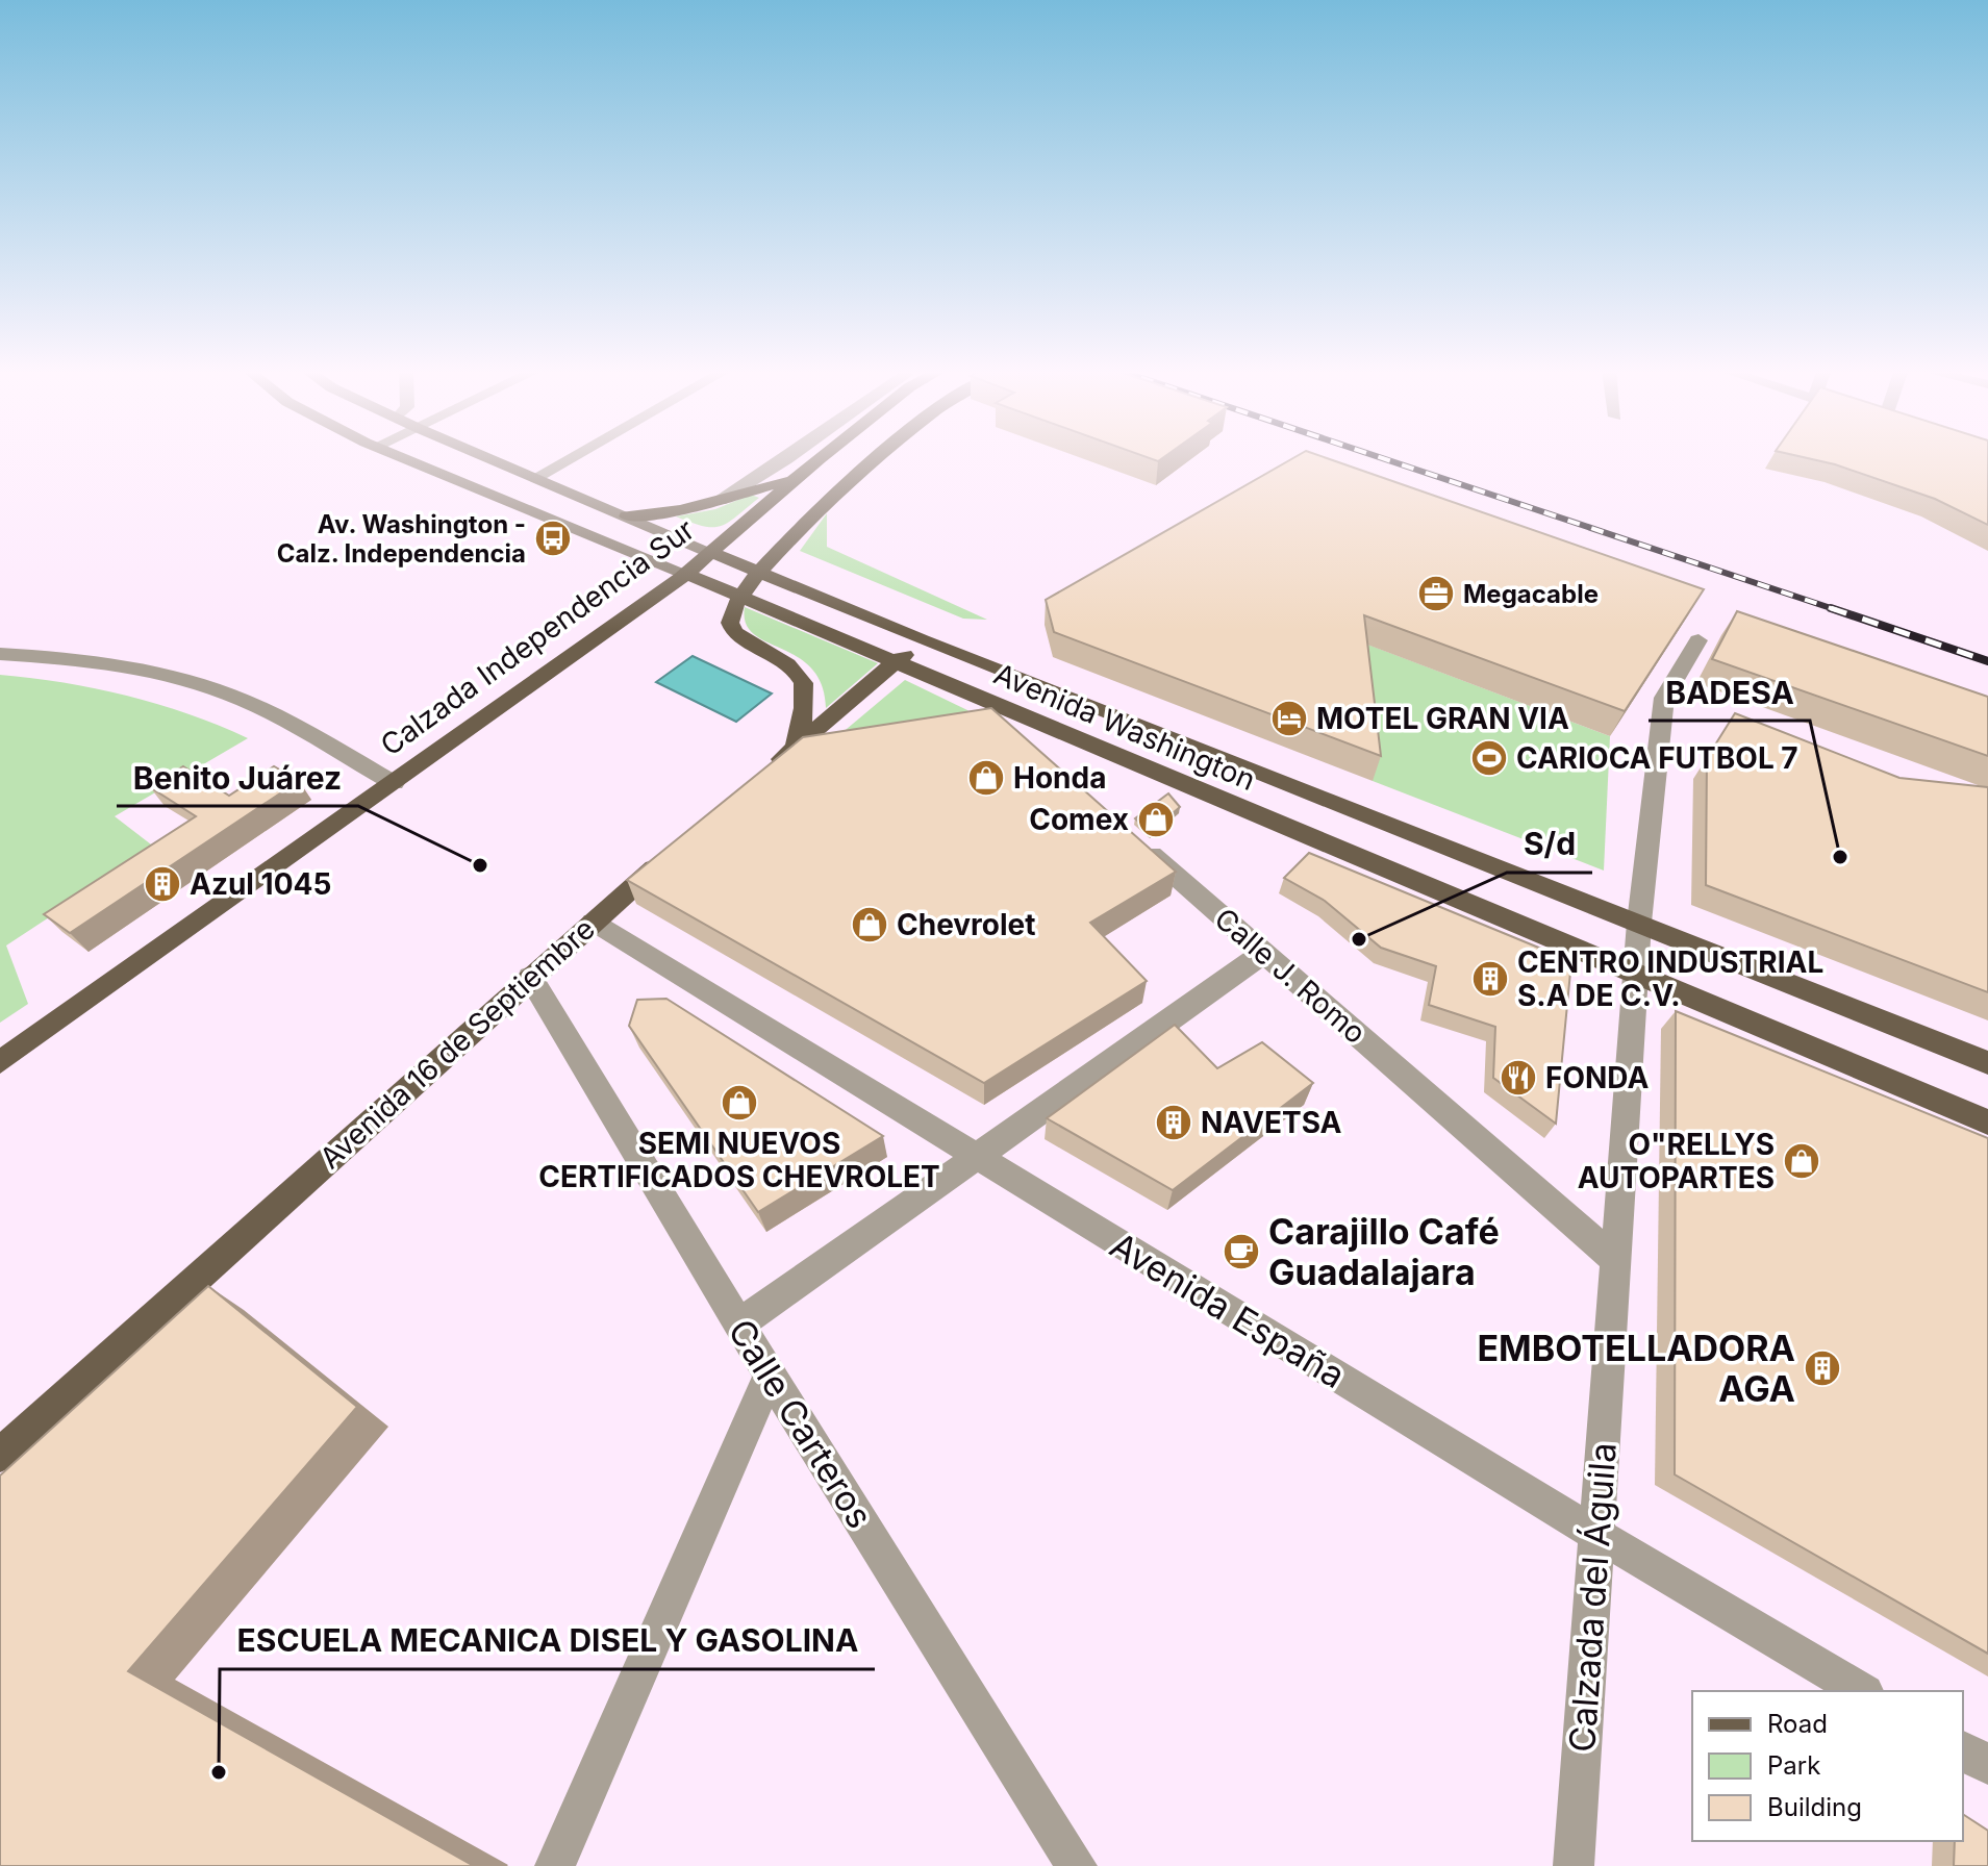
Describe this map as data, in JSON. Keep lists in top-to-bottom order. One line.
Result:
{"streets":{"main road":["Calzada Independencia Sur","Avenida Washington","Avenida 16 de Septiembre"],"street":["Calle J. Romo","Avenida España","Calle Carteros","Calzada del Águila"]},"crossings":[["Calzada Independencia Sur","Avenida Washington"],["Avenida Washington","Calzada del Águila"],["Calle J. Romo","Calzada del Águila"],["Avenida 16 de Septiembre","Avenida España"],["Avenida 16 de Septiembre","Calle Carteros"],["Avenida España","Calzada del Águila"]],"places":{"bus stop":["Av. Washington - Calz. Independencia"],"office":["Megacable"],"hotel":["MOTEL GRAN VIA"],"sports":["CARIOCA FUTBOL 7"],"shop":["Honda","Comex","Chevrolet","SEMI NUEVOS CERTIFICADOS CHEVROLET","O\"RELLYS AUTOPARTES"],"other":["BADESA","Benito Juárez","S/d","ESCUELA MECANICA DISEL Y GASOLINA"],"building":["Azul 1045","CENTRO INDUSTRIAL S.A DE C.V.","NAVETSA","EMBOTELLADORA AGA"],"restaurant":["FONDA"],"cafe":["Carajillo Café Guadalajara"]},"legend":["Road","Park","Building"]}
